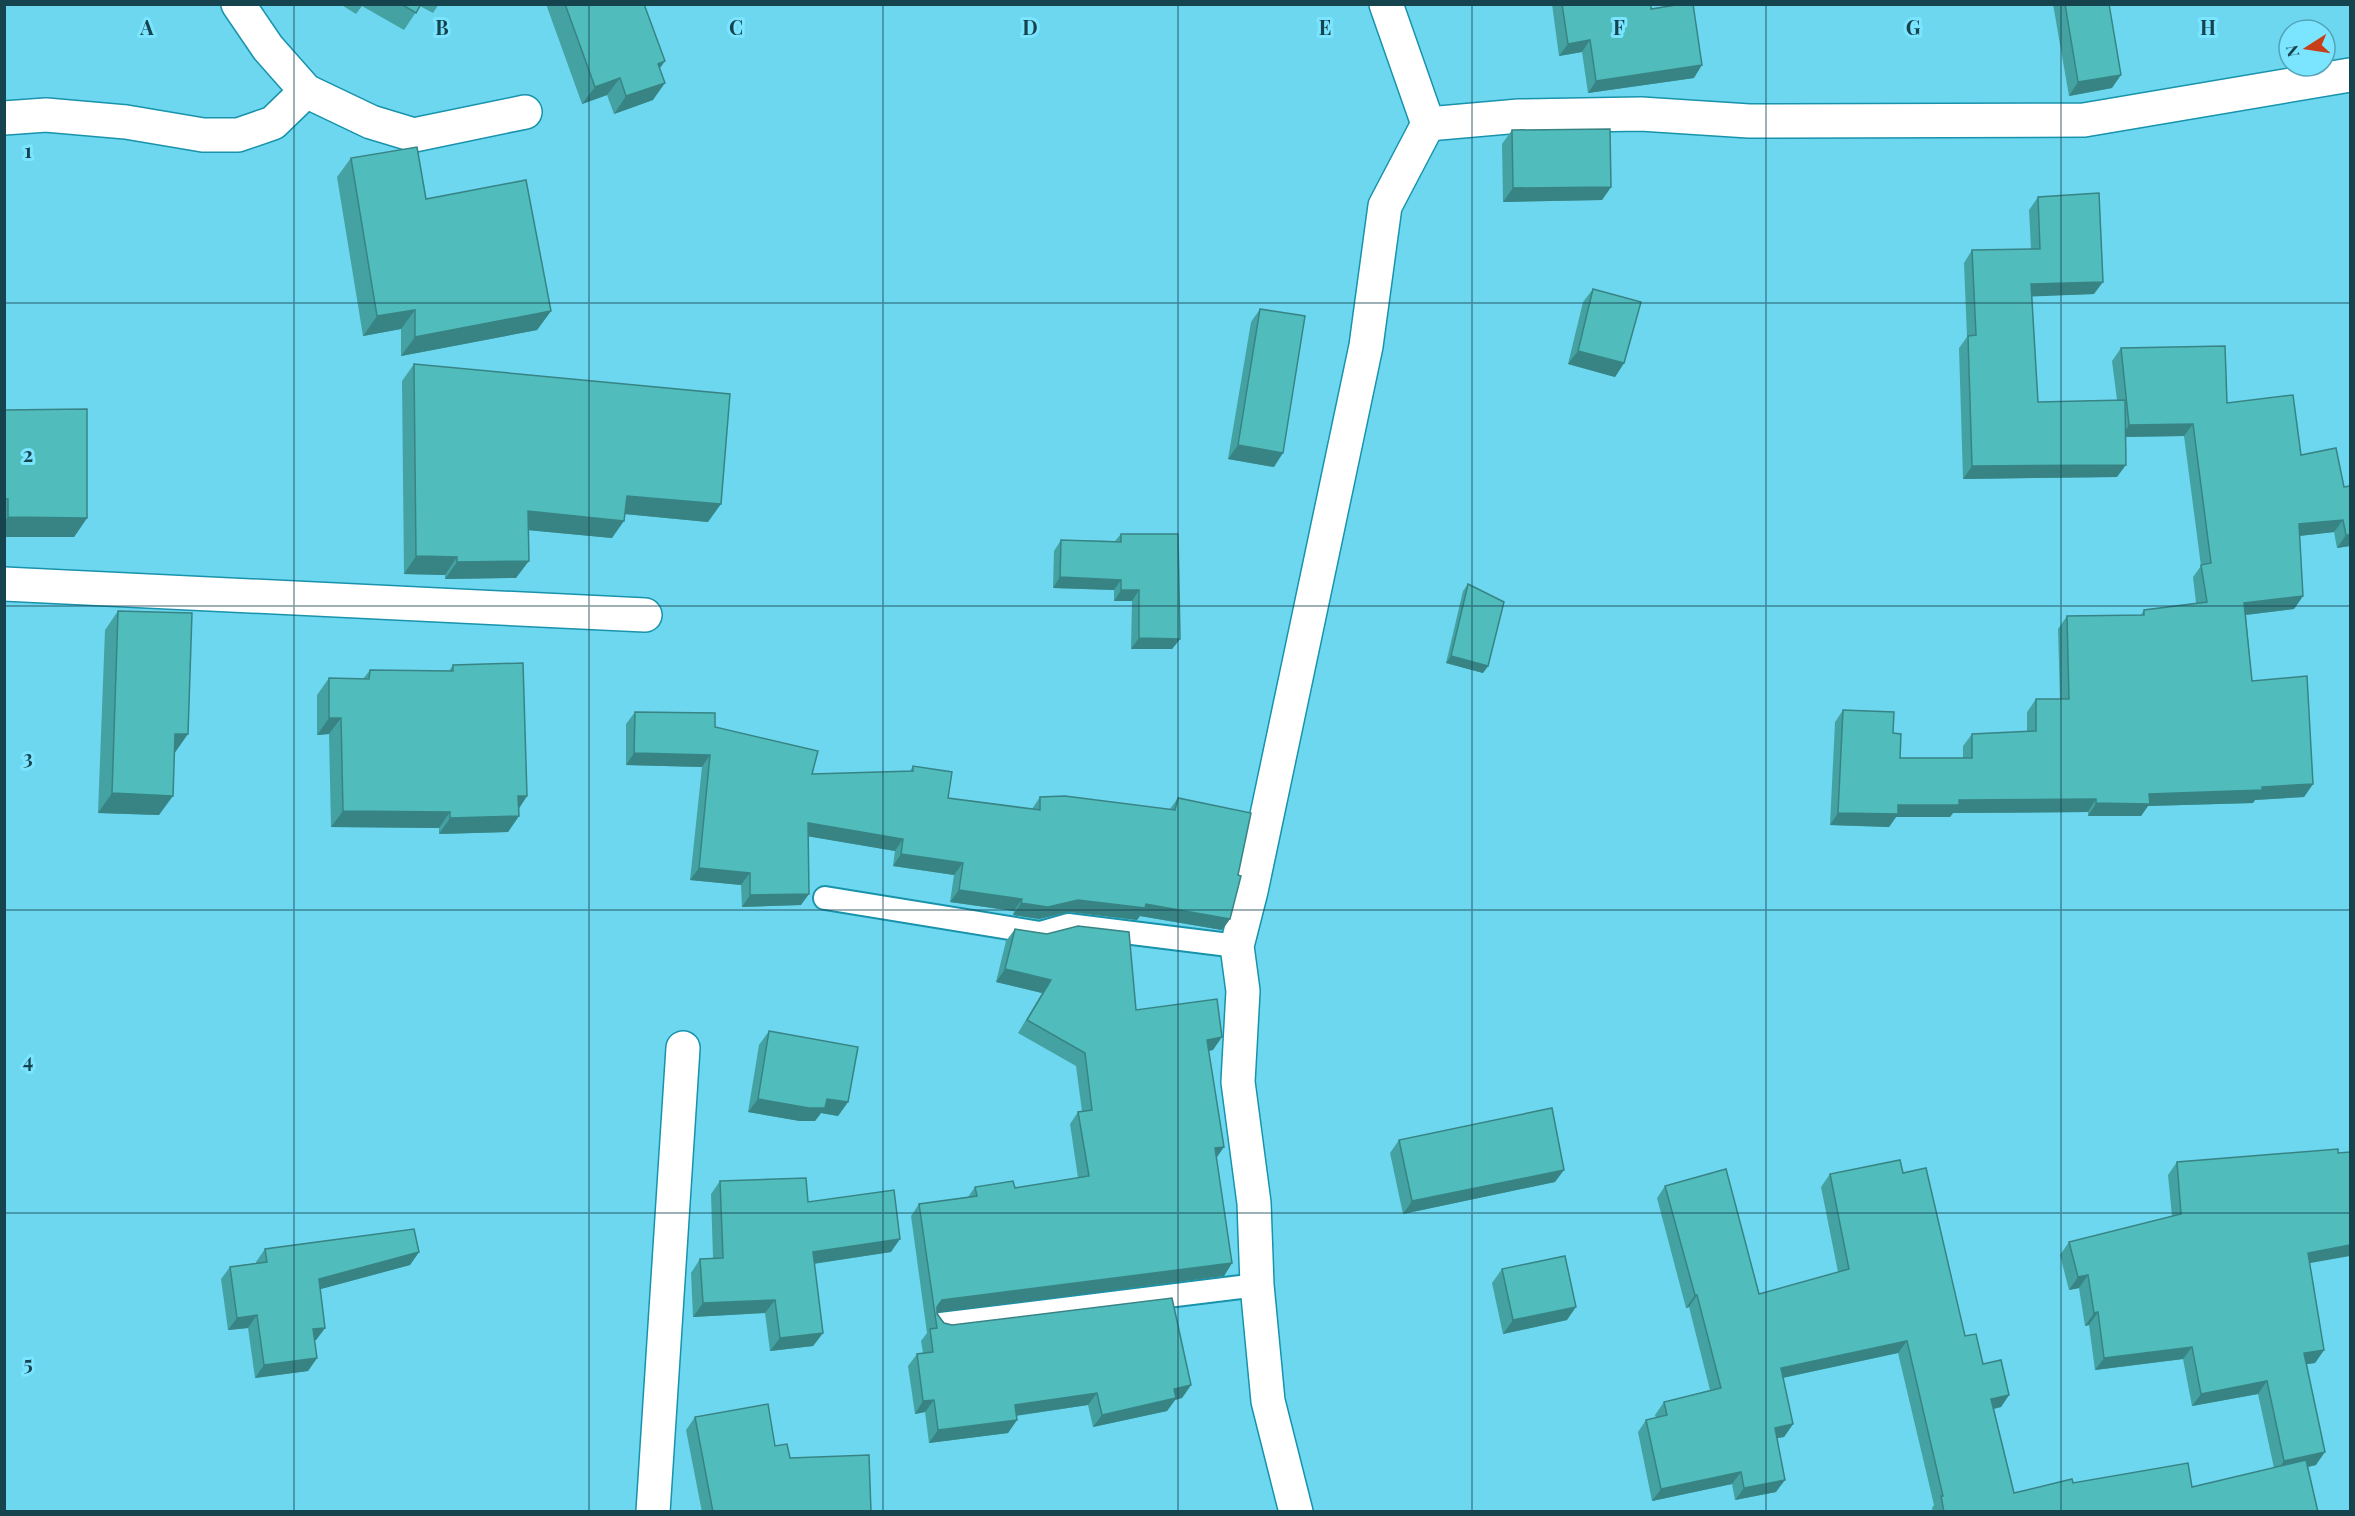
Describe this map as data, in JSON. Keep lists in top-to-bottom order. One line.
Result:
{"north":"left","grid":{"columns":["A","B","C","D","E","F","G","H"],"rows":["1","2","3","4","5"]}}
